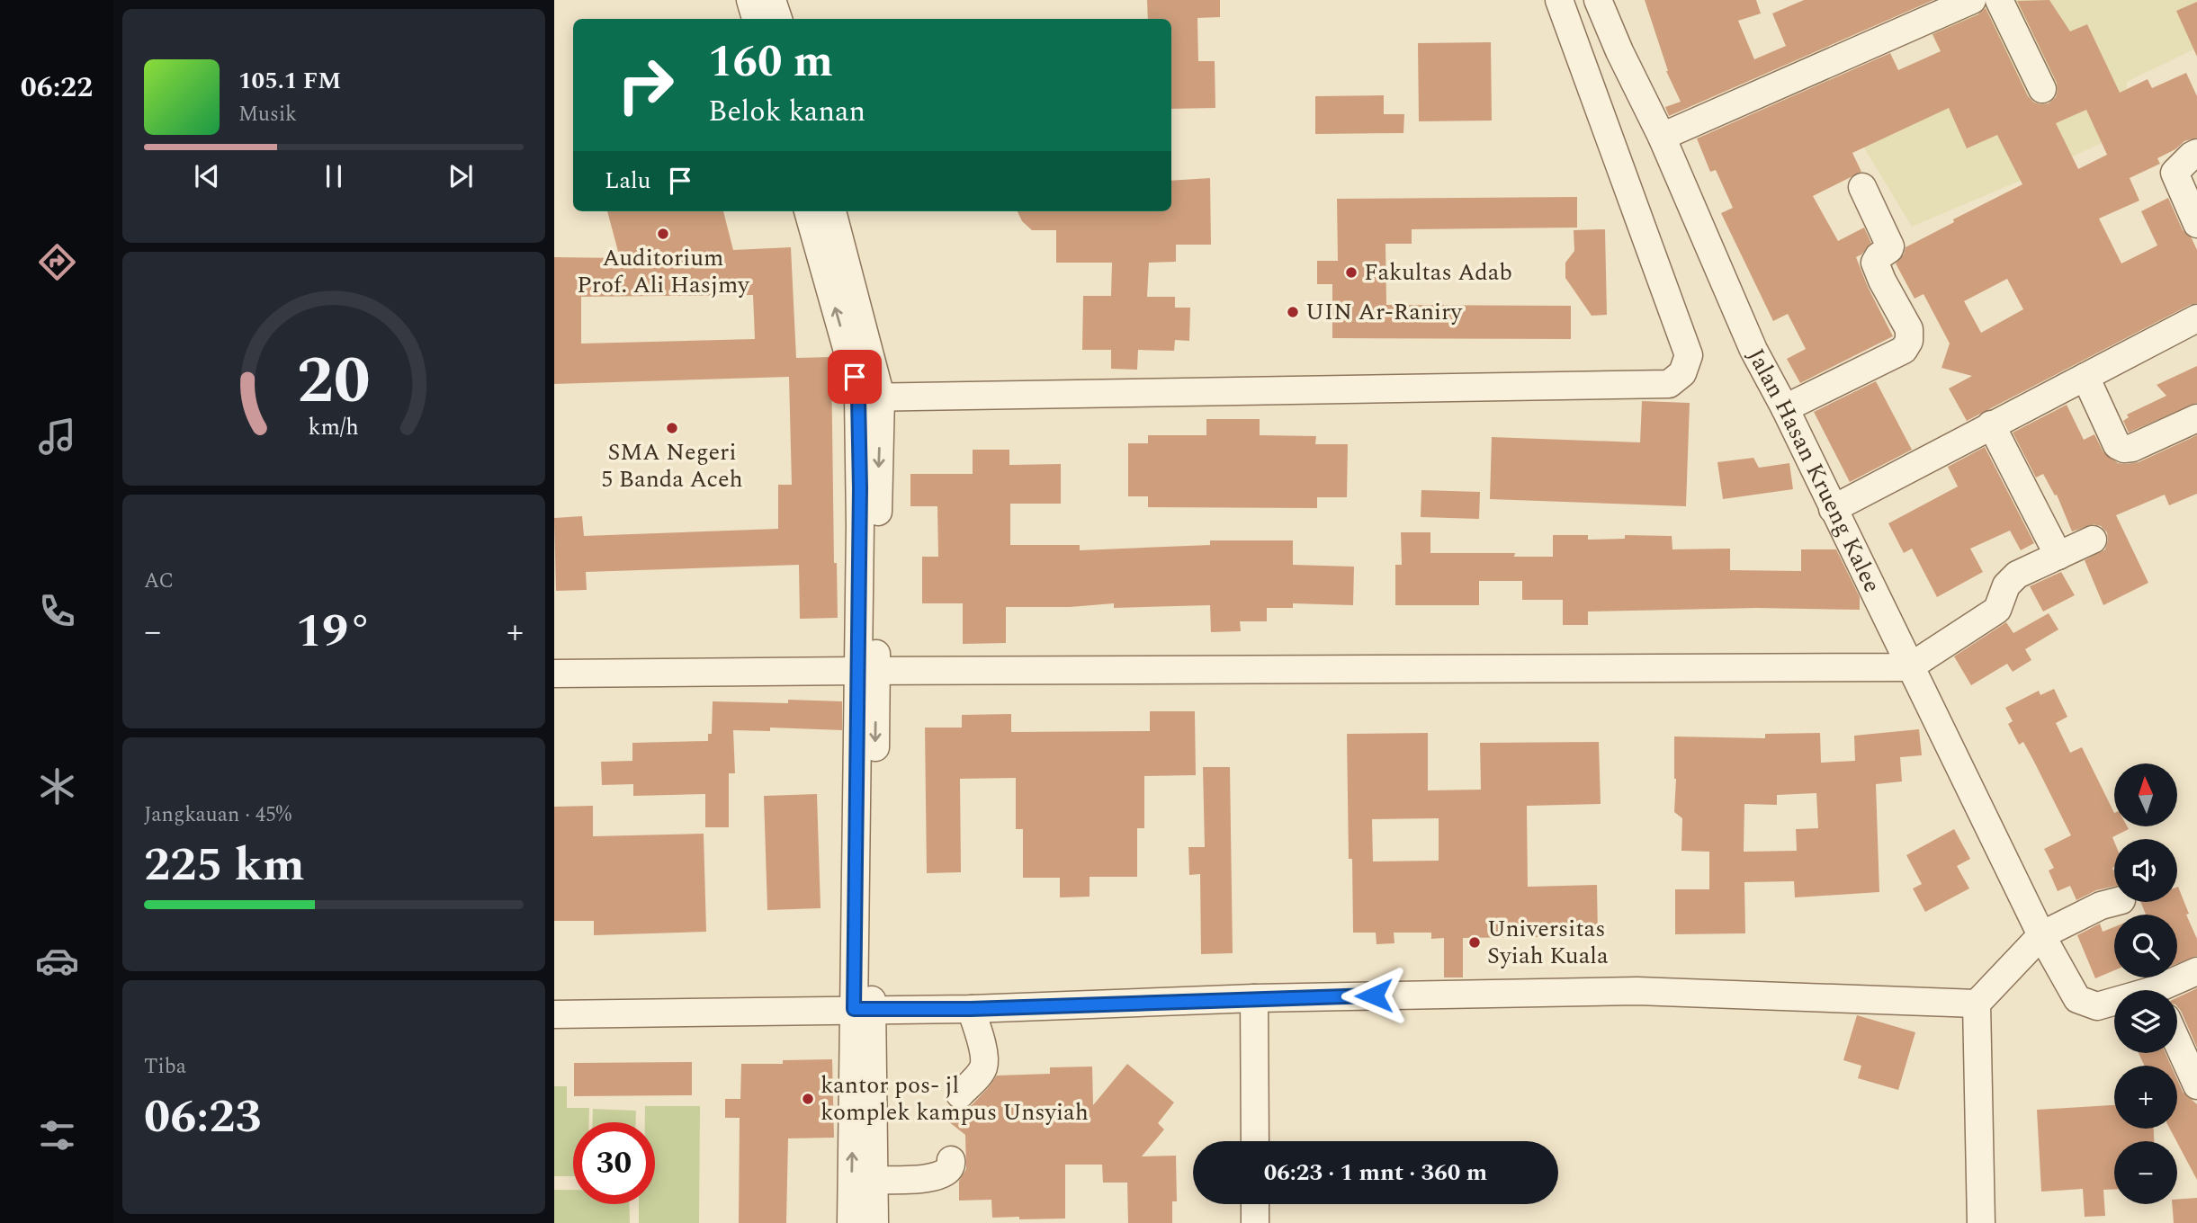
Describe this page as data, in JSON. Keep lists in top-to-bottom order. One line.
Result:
{"streets":{"street":["Jalan Hasan Krueng Kalee"]},"places":["Auditorium Prof. Ali Hasjmy","Fakultas Adab","UIN Ar-Raniry","SMA Negeri 5 Banda Aceh","Universitas Syiah Kuala","kantor pos- jl komplek kampus Unsyiah"],"north":"top","page":{"tabs":"06:22","turn":["160 m","Belok kanan"],"song":["105.1 FM","Musik"],"then":"Lalu","tile":["AC",["Jangkauan · 45%","225 km"],["Tiba","06:23"]],"heat":["−","19°","+"],"map_buttons":["+","−"],"limit":"30","trip":"06:23 · 1 mnt · 360 m","gauge":["20","km/h"]}}
